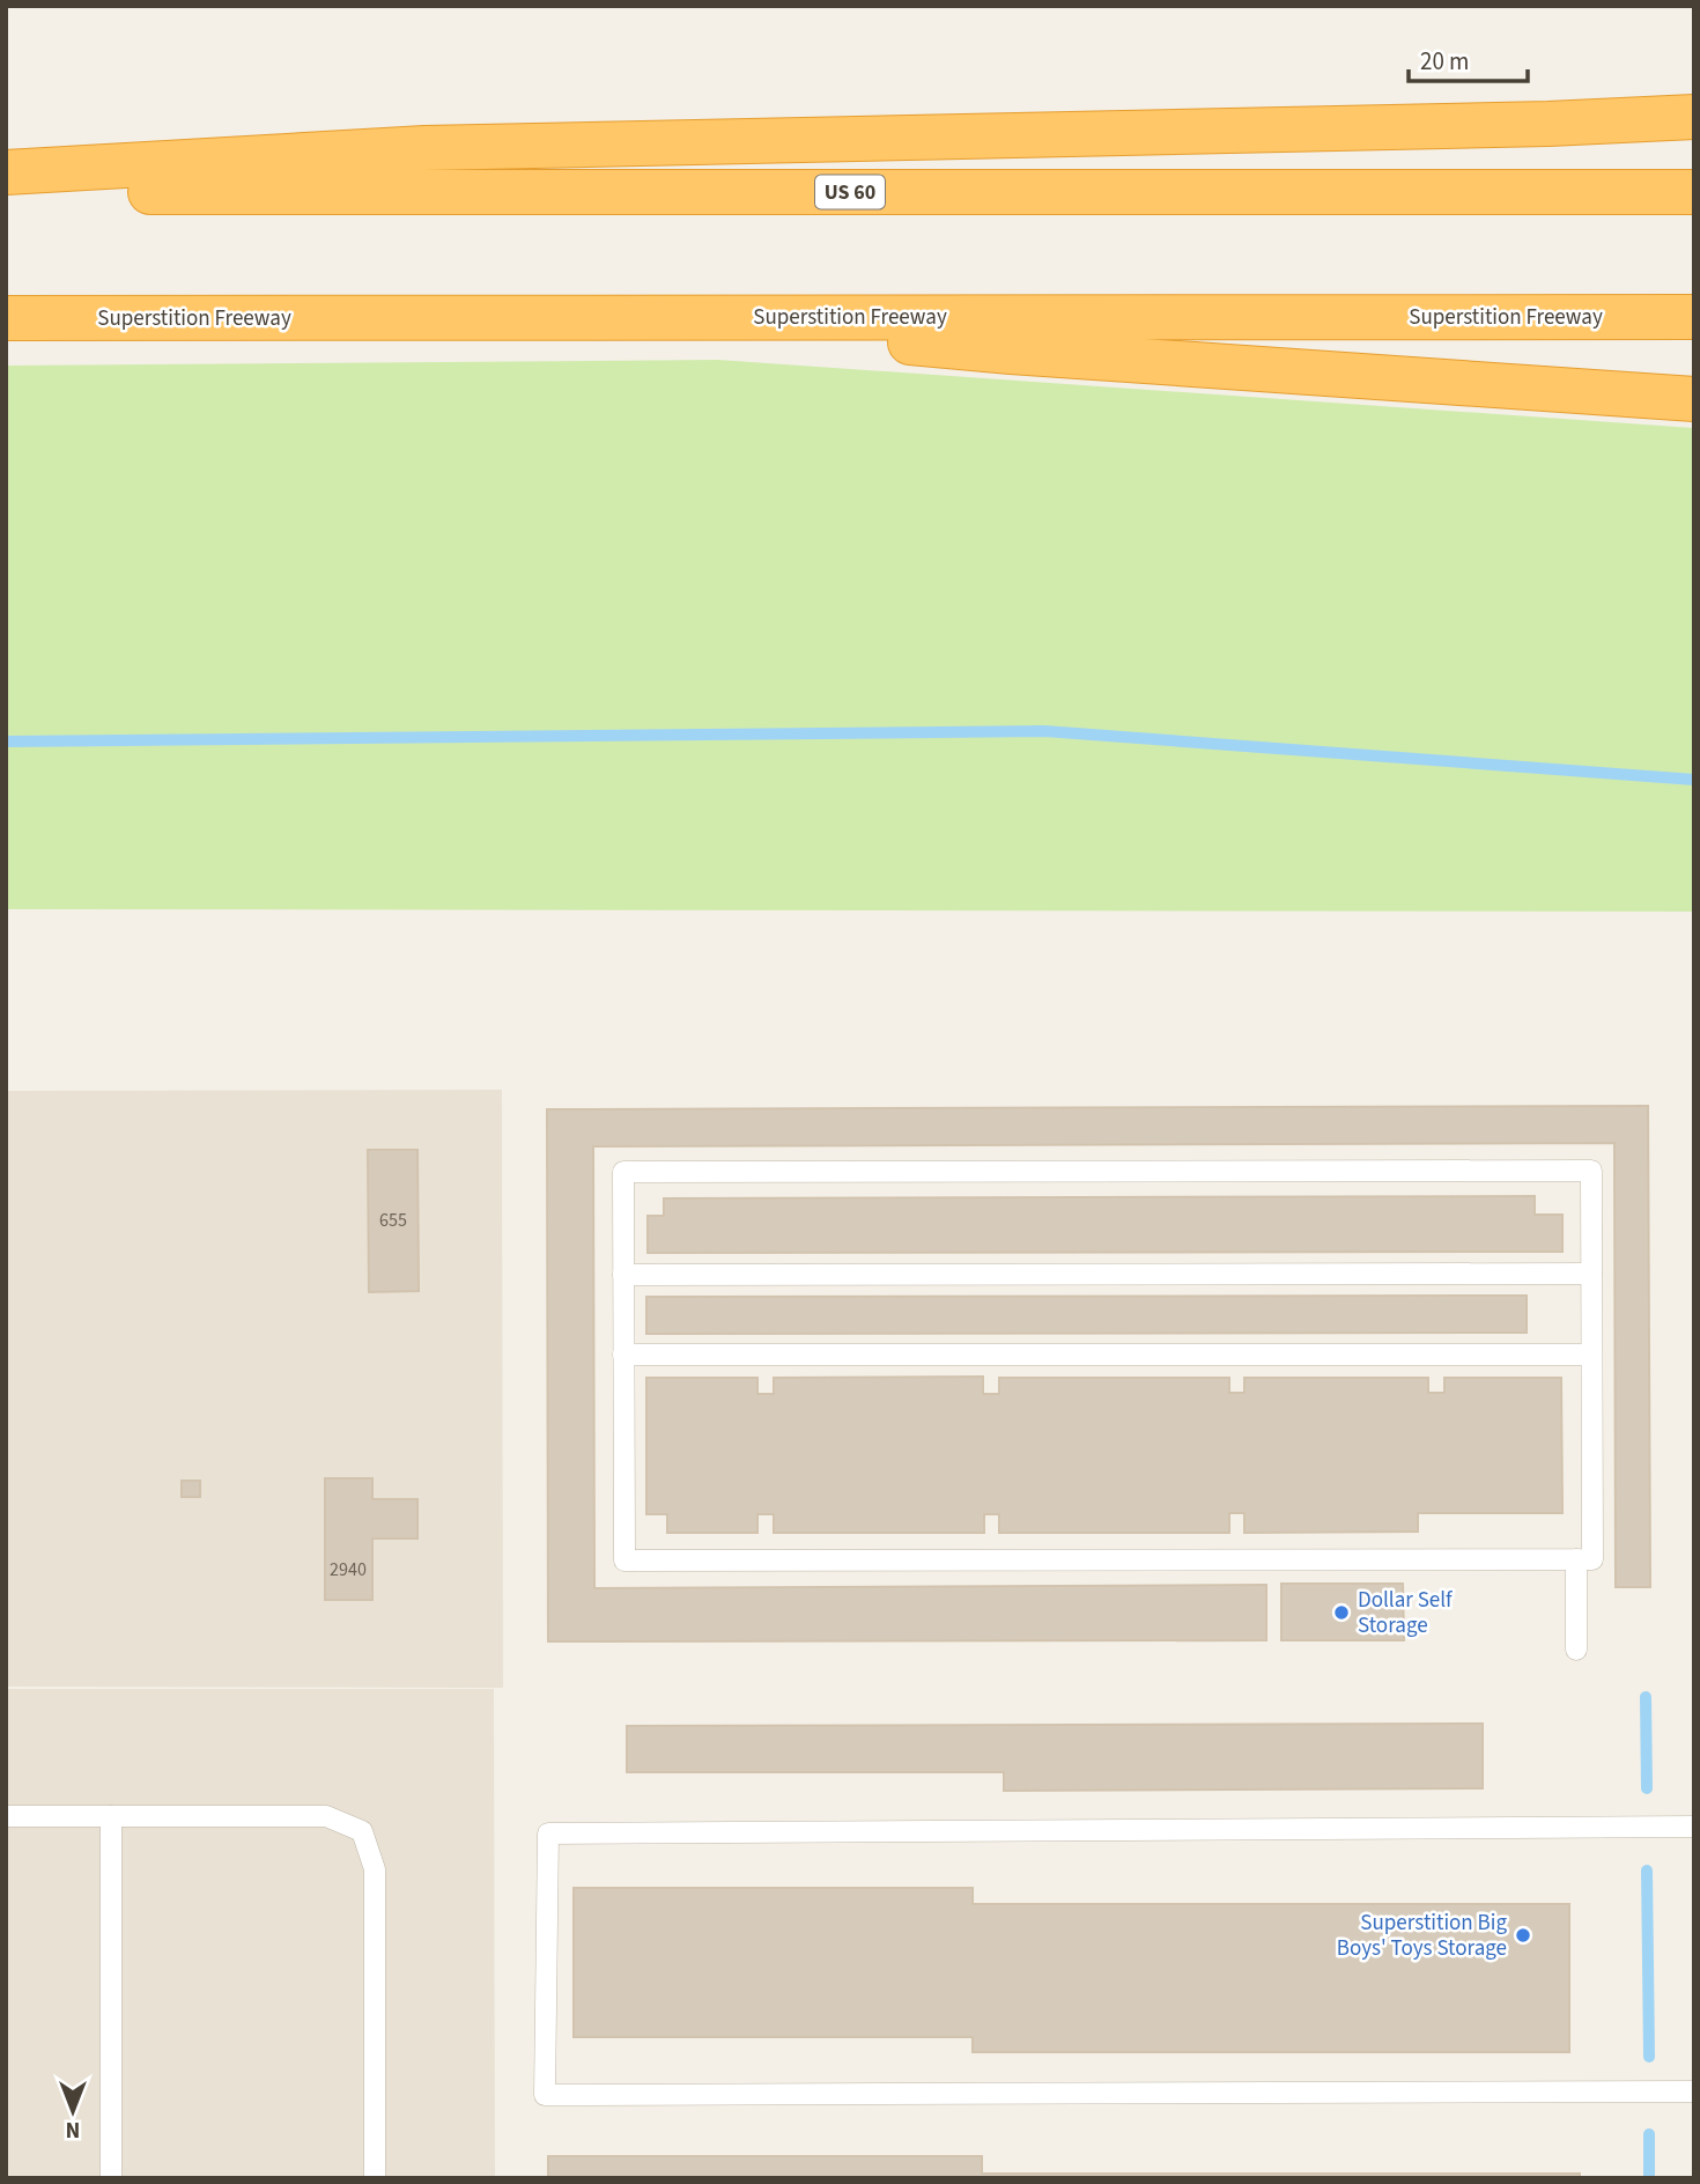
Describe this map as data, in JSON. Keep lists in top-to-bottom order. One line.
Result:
{"streets":{"highway":["US 60","Superstition Freeway"]},"places":["Dollar Self Storage","Superstition Big Boys' Toys Storage"],"house_numbers":["655","2940"],"scale_bar":"20 m","north":"bottom"}
